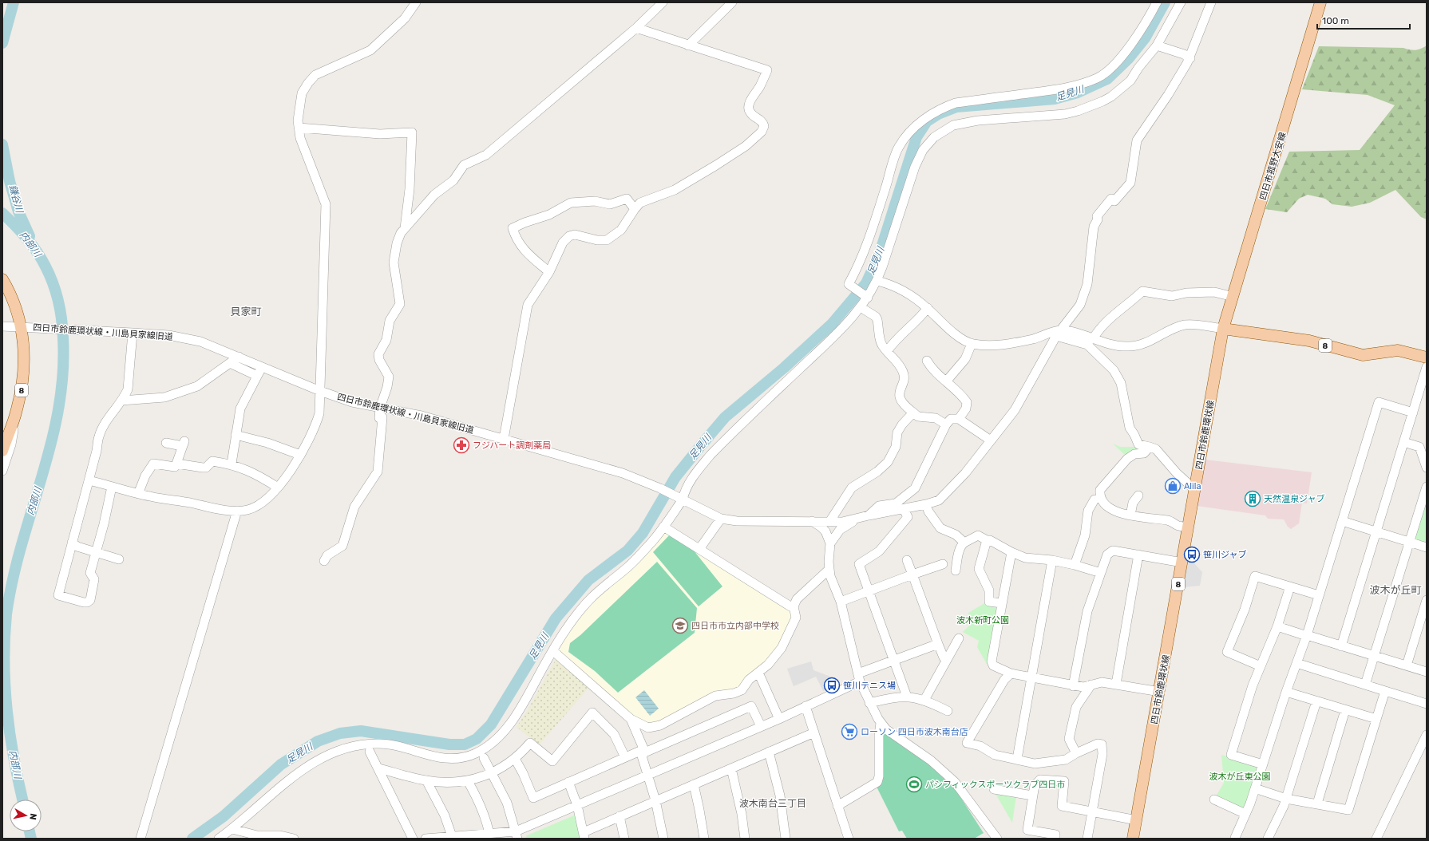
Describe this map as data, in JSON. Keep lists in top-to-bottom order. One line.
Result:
{"streets":{"main road":["四日市菰野大安線","8","四日市鈴鹿環状線"],"street":["四日市鈴鹿環状線・川島貝家線旧道"]},"crossings":[["四日市菰野大安線","8"],["四日市菰野大安線","四日市鈴鹿環状線"],["四日市鈴鹿環状線・川島貝家線旧道","8"],["8","四日市鈴鹿環状線"]],"districts":["貝家町","波木が丘町","波木南台三丁目"],"water":["足見川","鎌谷川","内部川"],"parks":["波木新町公園","波木が丘東公園"],"places":{"pharmacy":["フジハート調剤薬局"],"shop":["Alila"],"building":["天然温泉ジャブ"],"bus stop":["笹川ジャブ","笹川テニス場"],"school or university":["四日市市立内部中学校"],"supermarket":["ローソン 四日市波木南台店"],"sports":["パシフィックスポーツクラブ四日市"]},"scale_bar":"100 m","north":"right"}
